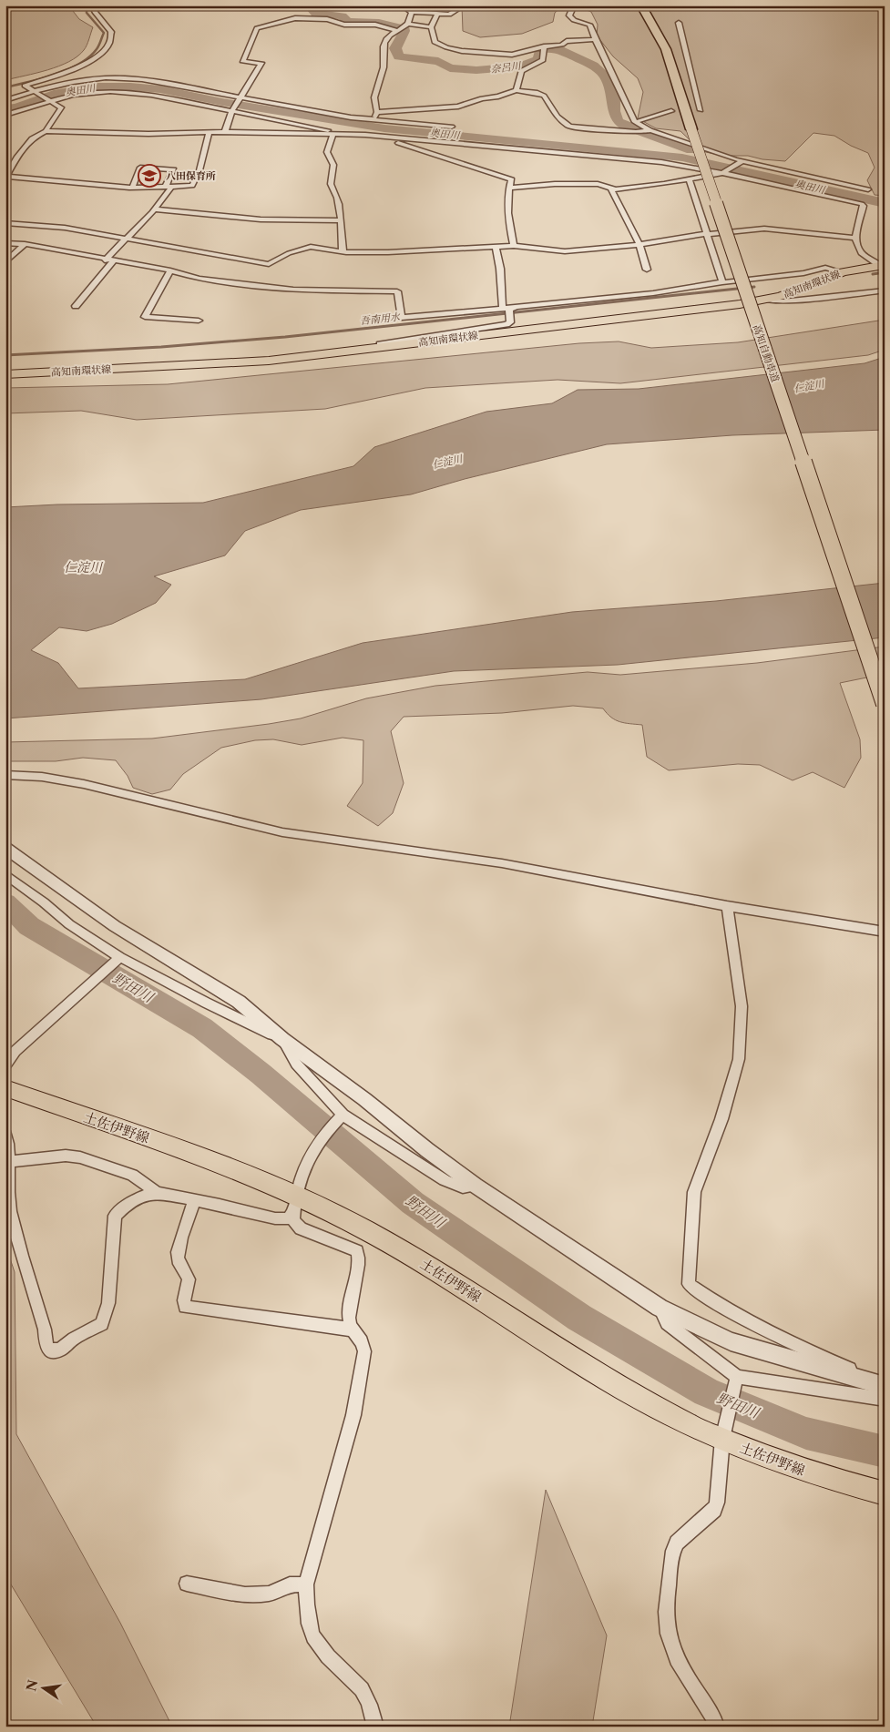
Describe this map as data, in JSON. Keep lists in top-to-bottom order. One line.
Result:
{"streets":{"highway":["高知自動車道"],"main road":["高知南環状線","土佐伊野線"]},"water":["奈呂川","奥田川","吾南用水","仁淀川","野田川"],"places":{"school or university":["八田保育所"]},"north":"left"}
